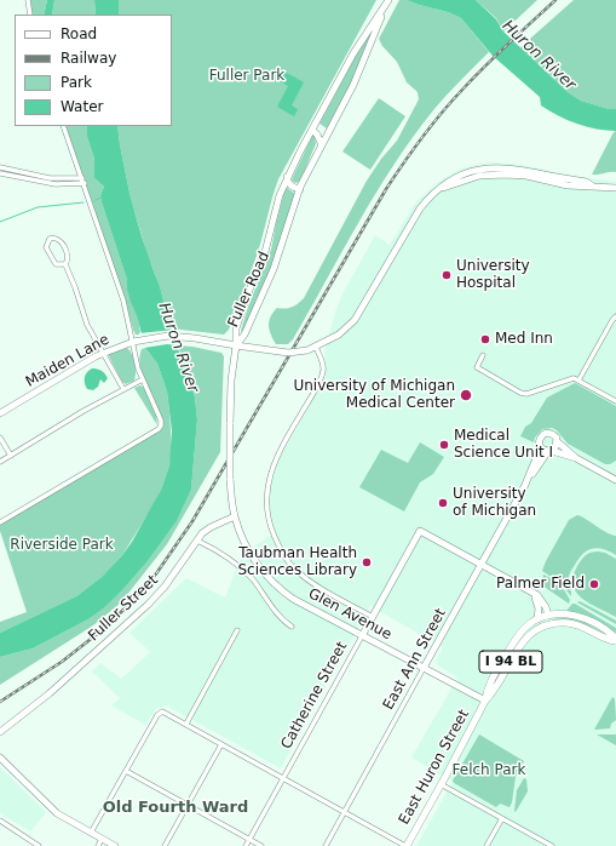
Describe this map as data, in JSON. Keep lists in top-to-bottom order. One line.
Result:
{"streets":{"main road":["Fuller Road","Maiden Lane","Fuller Street","Glen Avenue","East Ann Street","I 94 BL","Catherine Street","East Huron Street"]},"crossings":[["Fuller Road","Maiden Lane"],["Fuller Street","Glen Avenue"],["Glen Avenue","East Ann Street"],["Glen Avenue","Catherine Street"],["Glen Avenue","East Huron Street"],["East Ann Street","Catherine Street"],["I 94 BL","East Huron Street"]],"districts":["Old Fourth Ward"],"water":["Huron River"],"parks":["Fuller Park","Riverside Park","Felch Park"],"places":["University Hospital","Med Inn","University of Michigan Medical Center","Medical Science Unit I","University of Michigan","Taubman Health Sciences Library","Palmer Field"],"legend":["Road","Railway","Park","Water"]}
